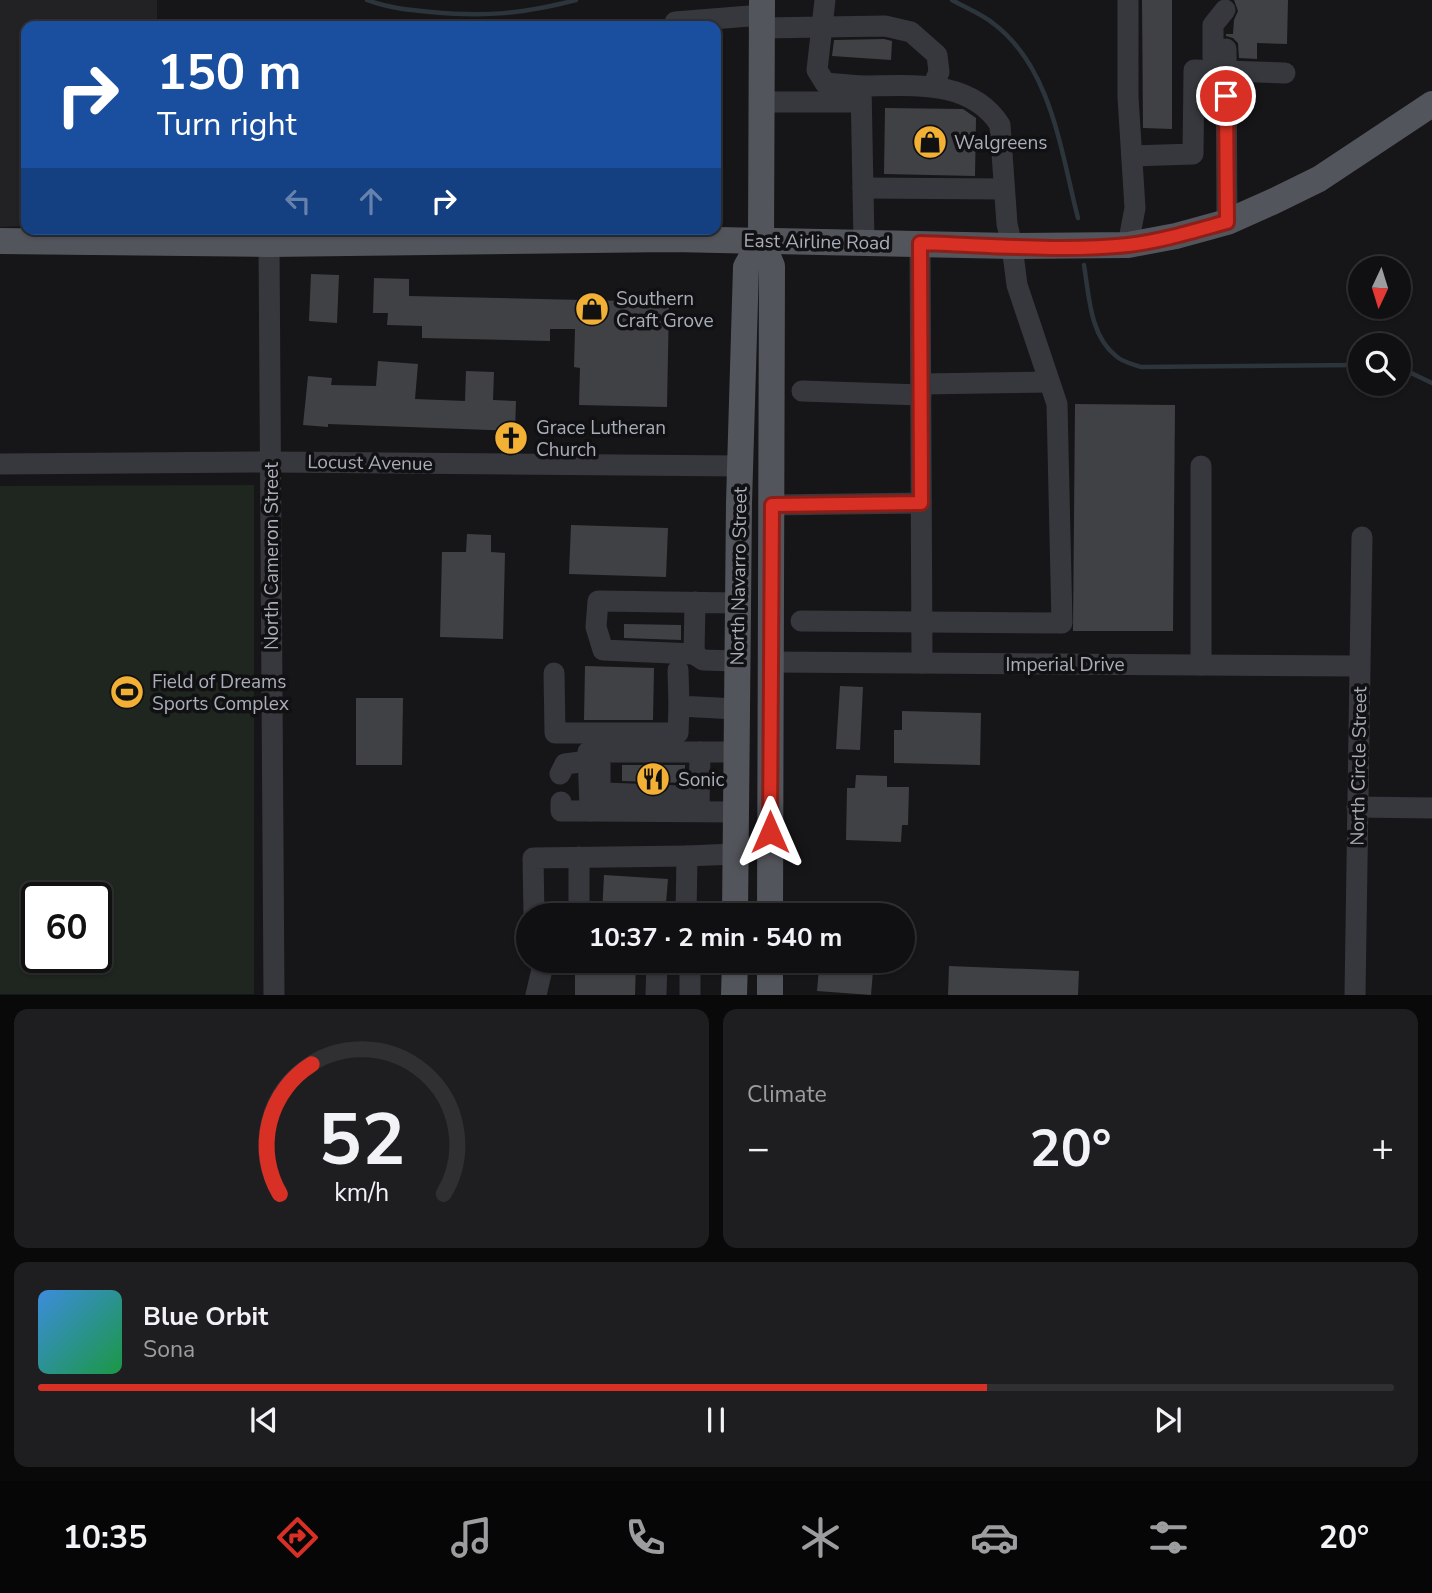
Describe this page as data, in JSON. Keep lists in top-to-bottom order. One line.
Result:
{"streets":{"main road":["East Airline Road","North Navarro Street"],"street":["Locust Avenue","North Cameron Street","Imperial Drive","North Circle Street"]},"crossings":[["East Airline Road","North Cameron Street"],["East Airline Road","North Navarro Street"],["Locust Avenue","North Cameron Street"],["Locust Avenue","North Navarro Street"],["North Navarro Street","Imperial Drive"],["Imperial Drive","North Circle Street"]],"places":{"shop":["Walgreens","Southern Craft Grove"],"church":["Grace Lutheran Church"],"sports":["Field of Dreams Sports Complex"],"restaurant":["Sonic"]},"north":"bottom","page":{"turn":["150 m","Turn right"],"limit":"60","trip":"10:37 · 2 min · 540 m","tile":"Climate","heat":["−","20°","+"],"song":["Blue Orbit","Sona"],"tabs":["10:35","20°"],"gauge":["52","km/h"]}}
